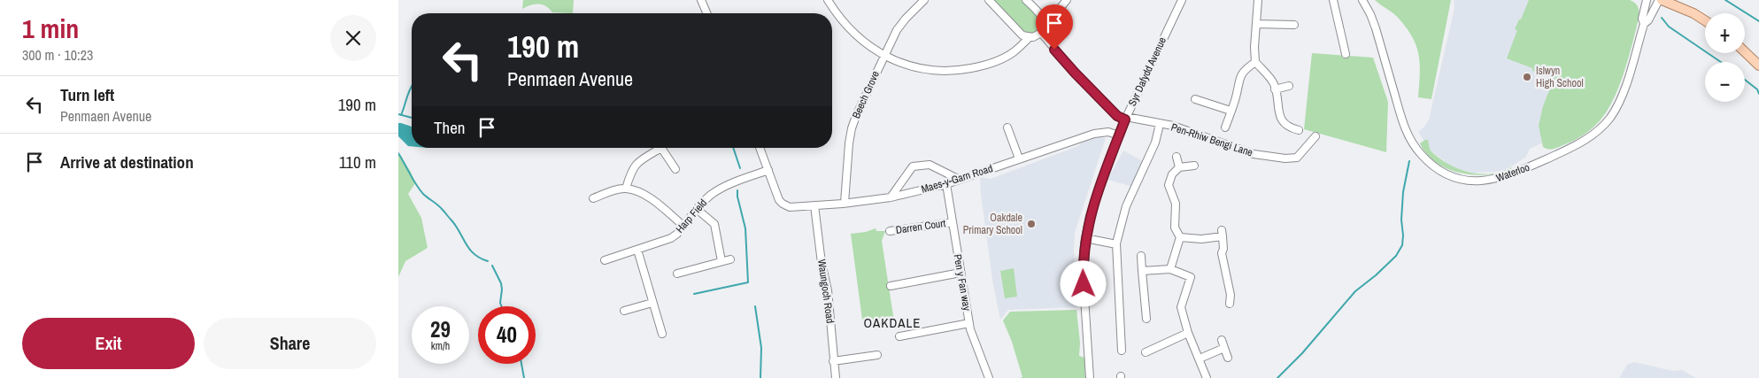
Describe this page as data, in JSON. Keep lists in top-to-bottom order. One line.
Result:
{"streets":{"street":["Syr Dafydd Avenue","Beech Grove","Pen-Rhiw Bengi Lane","Waterloo","Maes-y-Garn Road","Harp Field","Darren Court","Pen y Fan way","Waungoch Road"]},"crossings":[["Syr Dafydd Avenue","Pen-Rhiw Bengi Lane"],["Syr Dafydd Avenue","Maes-y-Garn Road"],["Beech Grove","Maes-y-Garn Road"],["Maes-y-Garn Road","Harp Field"],["Maes-y-Garn Road","Pen y Fan way"],["Maes-y-Garn Road","Waungoch Road"],["Darren Court","Pen y Fan way"]],"districts":["OAKDALE"],"places":["Islwyn High School","Oakdale Primary School"],"page":{"heading":["1 min","300 m · 10:23"],"map_buttons":["+","−"],"turn":["190 m","Penmaen Avenue"],"list":[{"name":"Turn left","note":"Penmaen Avenue","value":"190 m"},{"name":"Arrive at destination","value":"110 m"}],"then":"Then","speed":"29 km/h","limit":"40","buttons":["Exit","Share"]}}
